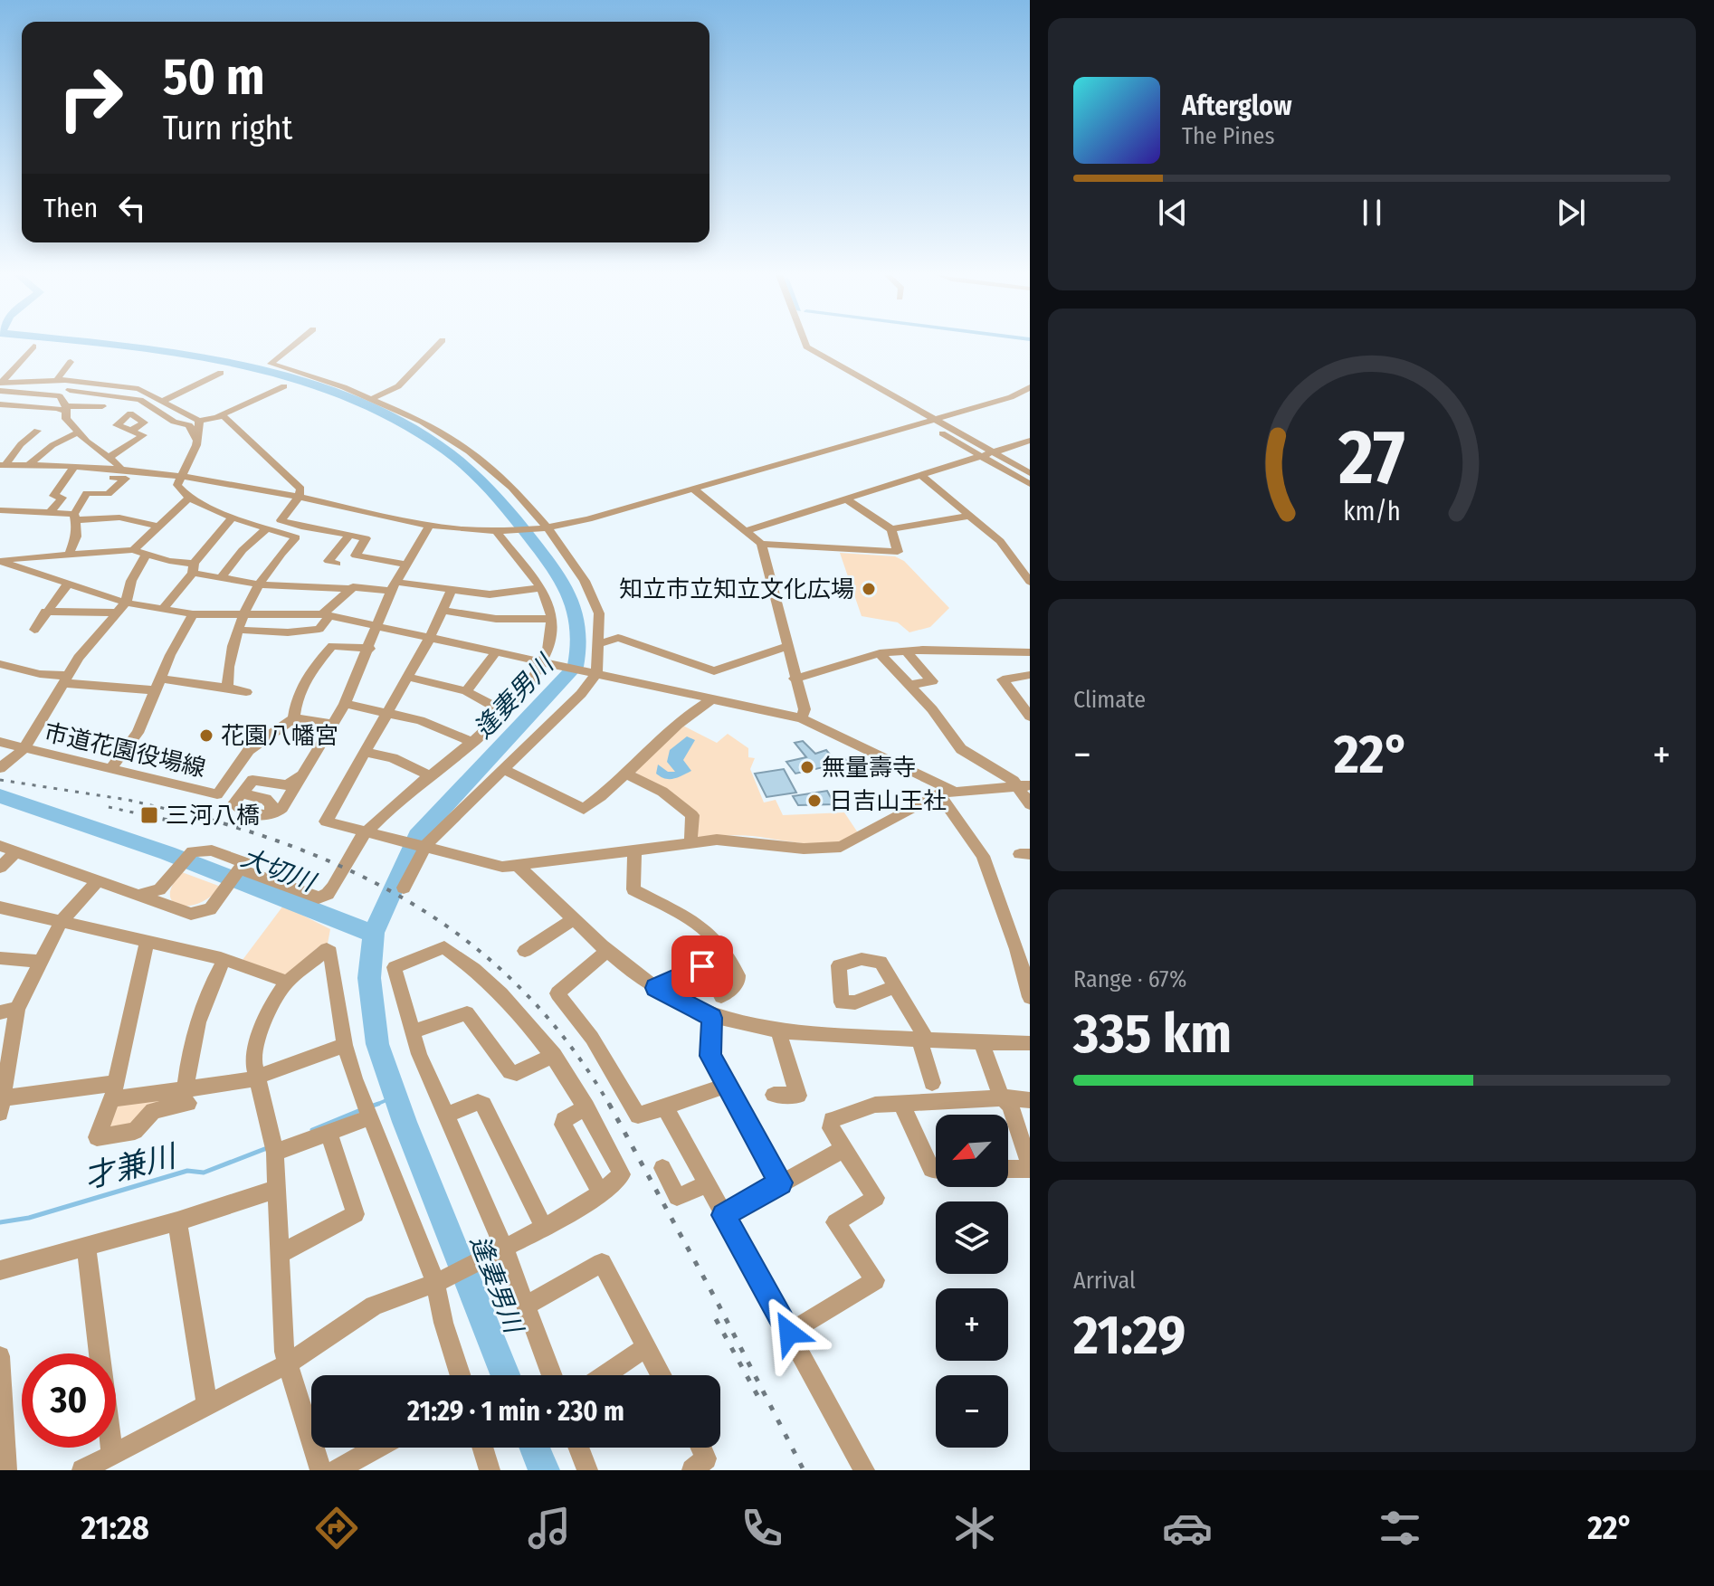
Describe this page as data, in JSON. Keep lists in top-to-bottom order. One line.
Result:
{"streets":{"street":["市道花園役場線"]},"water":["逢妻男川","大切川","才兼川"],"places":{"other":["知立市立知立文化広場","花園八幡宮","無量壽寺","日吉山王社"],"transit":["三河八橋"]},"north":"bottom left","page":{"turn":["50 m","Turn right"],"song":["Afterglow","The Pines"],"then":"Then","tile":["Climate",["Range · 67%","335 km"],["Arrival","21:29"]],"heat":["−","22°","+"],"map_buttons":["+","−"],"limit":"30","trip":"21:29 · 1 min · 230 m","tabs":["21:28","22°"],"gauge":["27","km/h"]}}
